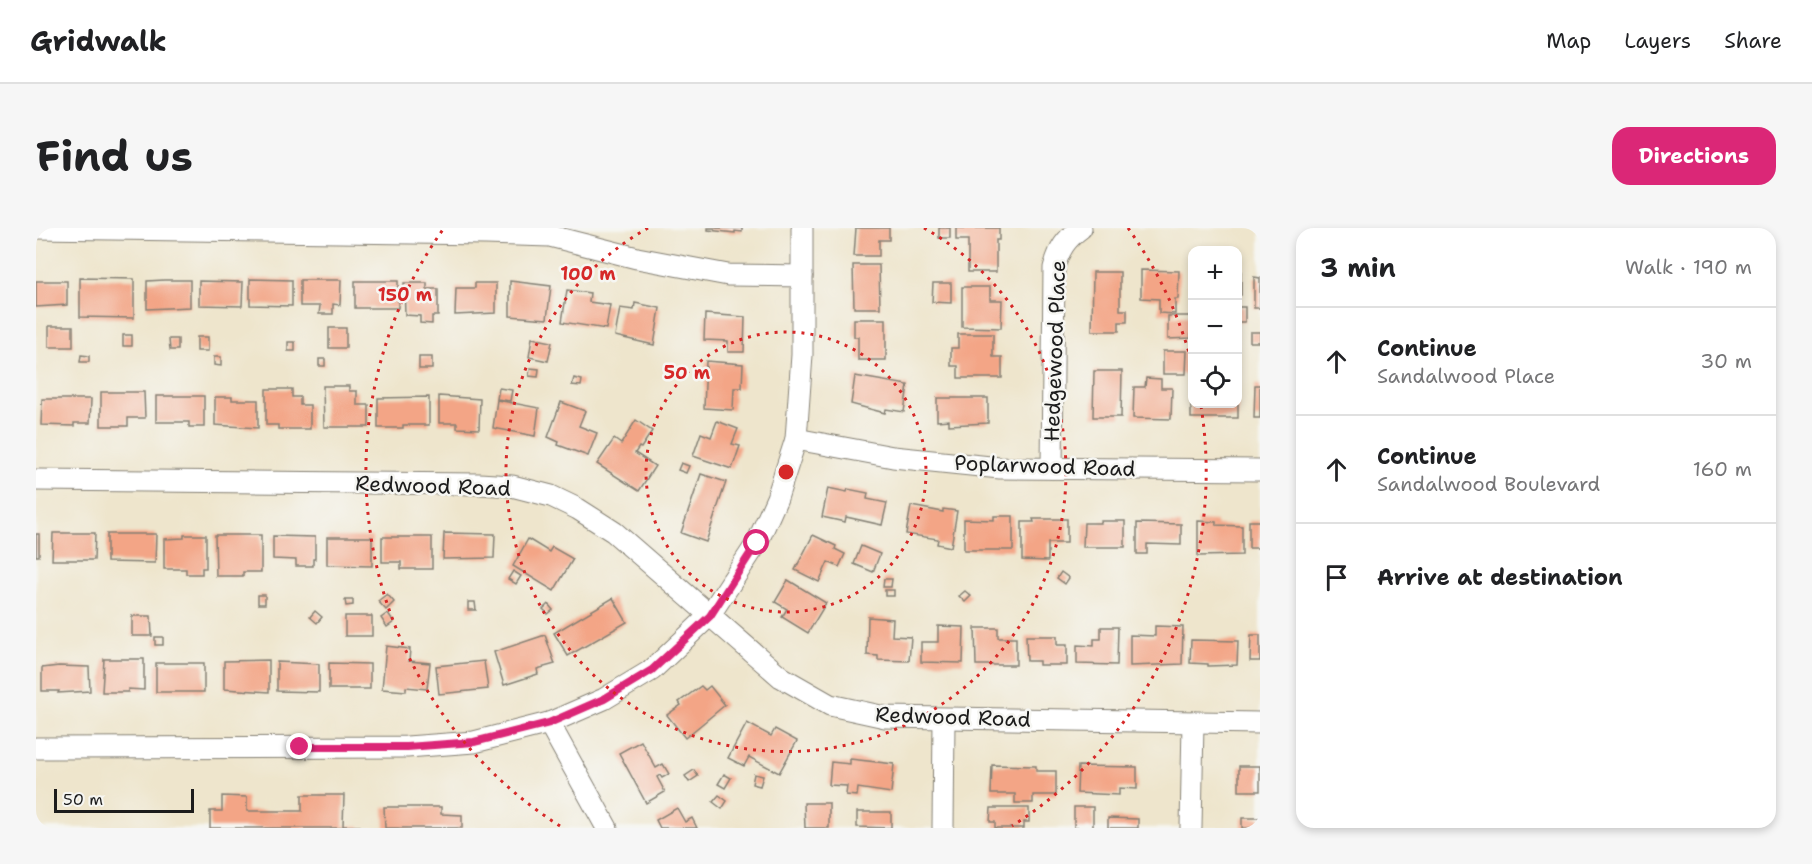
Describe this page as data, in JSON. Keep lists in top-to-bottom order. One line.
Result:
{"streets":{"street":["Hedgewood Place","Poplarwood Road","Redwood Road"]},"crossings":[["Hedgewood Place","Poplarwood Road"]],"scale_bar":"50 m","page":{"header":"Gridwalk","nav":["Map","Layers","Share"],"buttons":"Directions","title":"Find us","heading":["3 min","Walk · 190 m"],"map_buttons":["+","−"],"list":[["Continue","Sandalwood Place","30 m"],["Continue","Sandalwood Boulevard","160 m"],"Arrive at destination"],"scale":"50 m"},"rings":["100 m","150 m","50 m"]}
